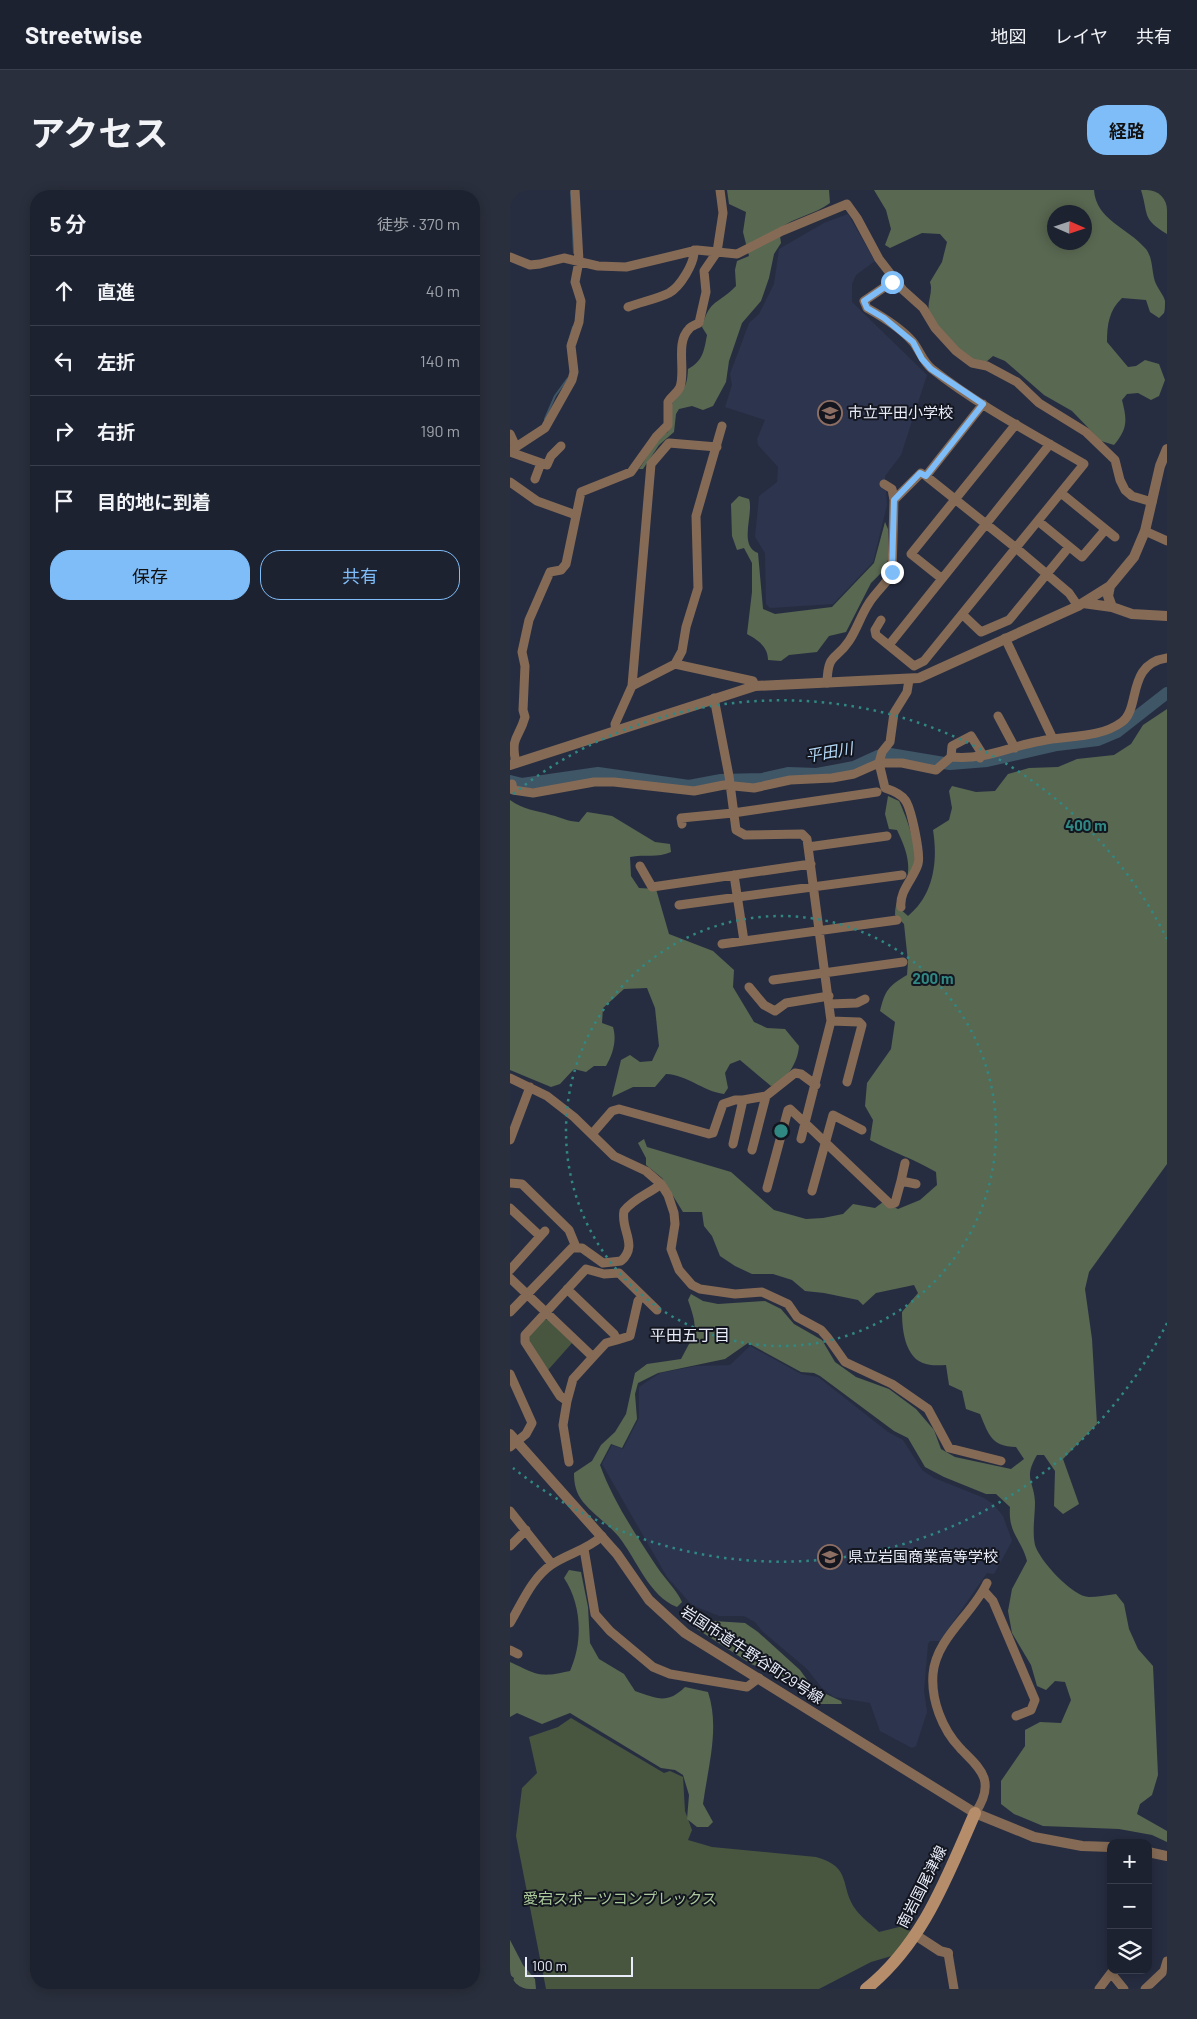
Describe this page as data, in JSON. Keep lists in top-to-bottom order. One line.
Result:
{"streets":{"main road":["南岩国尾津線"],"street":["岩国市道牛野谷町29号線"]},"crossings":[["岩国市道牛野谷町29号線","南岩国尾津線"]],"districts":["平田五丁目"],"water":["平田川"],"parks":["愛宕スポーツコンプレックス"],"places":{"school or university":["市立平田小学校","県立岩国商業高等学校"]},"scale_bar":"100 m","north":"right","page":{"header":"Streetwise","nav":["地図","レイヤ","共有"],"title":"アクセス","buttons":["経路",["保存","共有"]],"heading":["5 分","徒歩 · 370 m"],"list":[["直進","40 m"],["左折","140 m"],["右折","190 m"],"目的地に到着"],"map_buttons":["+","−"],"scale":"100 m"},"rings":["400 m","200 m"]}
